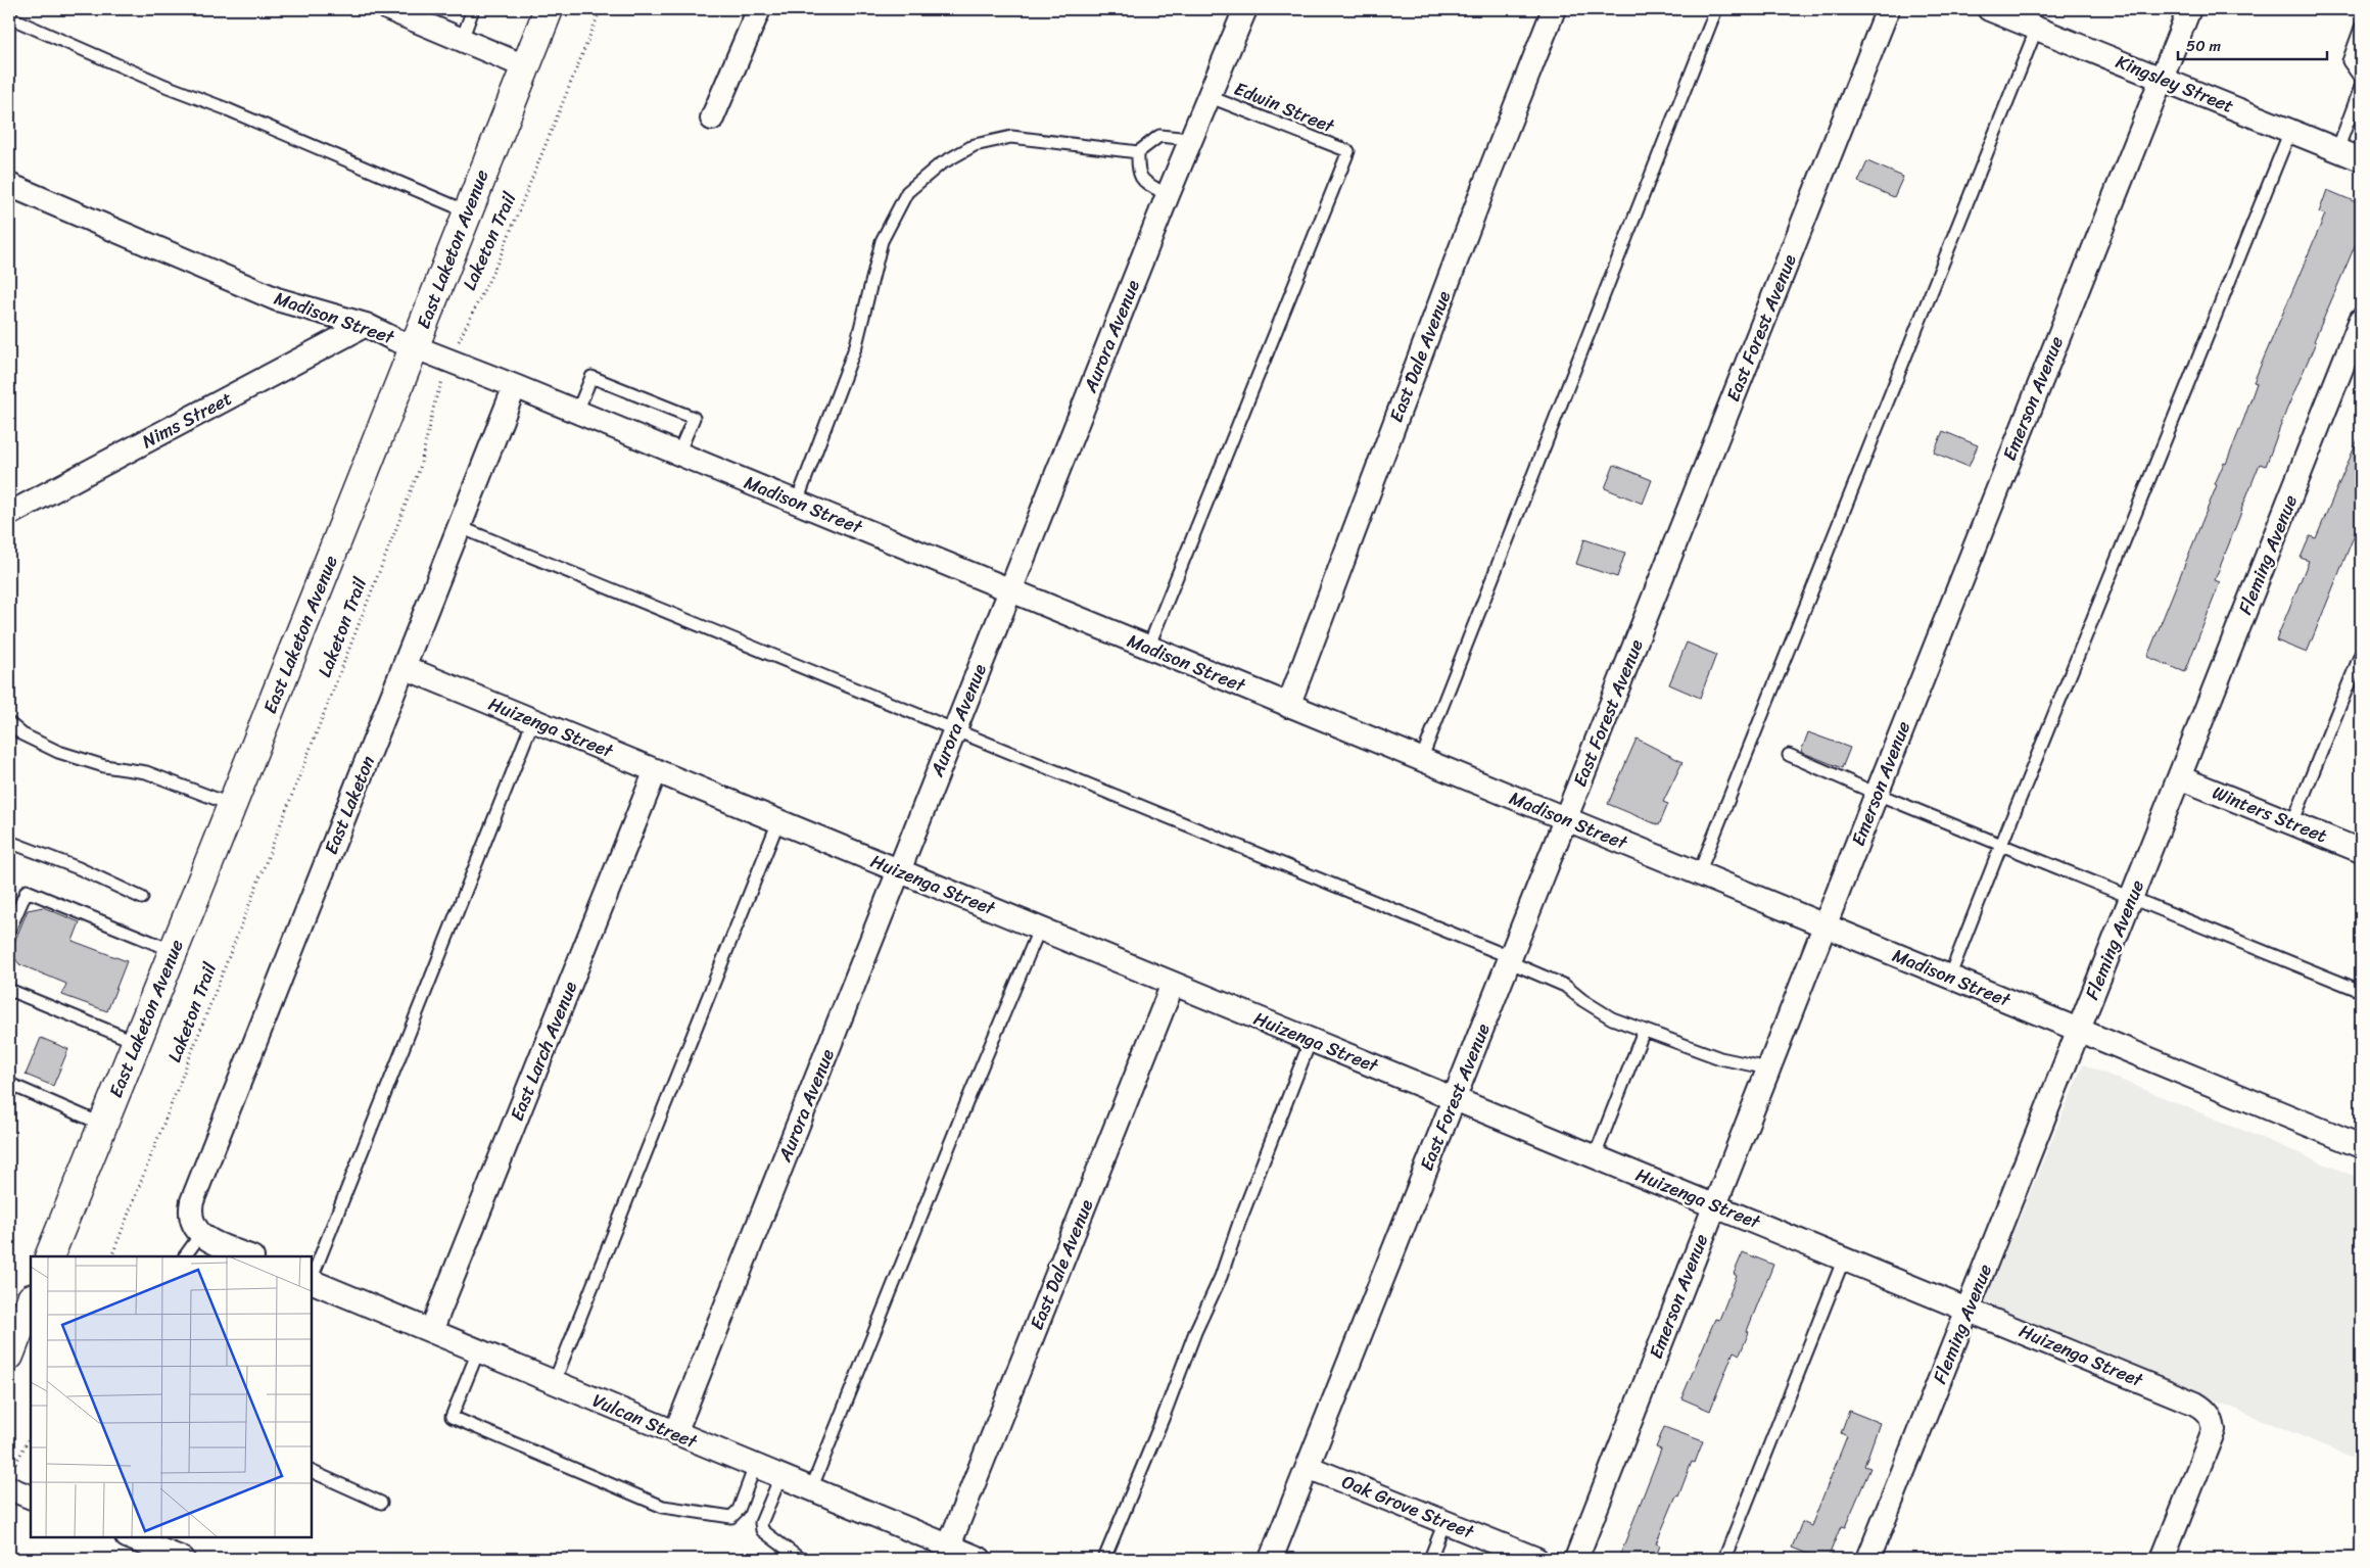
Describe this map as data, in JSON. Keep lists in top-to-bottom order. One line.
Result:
{"streets":{"main road":["East Laketon Avenue"],"street":["Kingsley Street","Madison Street","East Forest Avenue","Aurora Avenue","East Dale Avenue","Emerson Avenue","Nims Street","Fleming Avenue","Huizenga Street","East Laketon","Winters Street","East Larch Avenue","Vulcan Street","Oak Grove Street"],"lane":["Edwin Street"],"path":["Laketon Trail"]},"crossings":[["Kingsley Street","Emerson Avenue"],["Edwin Street","Madison Street"],["Edwin Street","Aurora Avenue"],["Laketon Trail","Madison Street"],["East Laketon Avenue","Madison Street"],["Madison Street","East Forest Avenue"],["Madison Street","Aurora Avenue"],["Madison Street","East Dale Avenue"],["Madison Street","Emerson Avenue"],["Madison Street","Nims Street"],["Madison Street","Fleming Avenue"],["Madison Street","East Laketon"],["East Forest Avenue","Huizenga Street"],["East Forest Avenue","Oak Grove Street"],["Aurora Avenue","Huizenga Street"],["Aurora Avenue","Vulcan Street"],["East Dale Avenue","Huizenga Street"],["East Dale Avenue","Vulcan Street"],["Emerson Avenue","Huizenga Street"],["Fleming Avenue","Huizenga Street"],["Fleming Avenue","Winters Street"],["Huizenga Street","East Laketon"],["Huizenga Street","East Larch Avenue"],["East Larch Avenue","Vulcan Street"]],"scale_bar":"50 m"}
